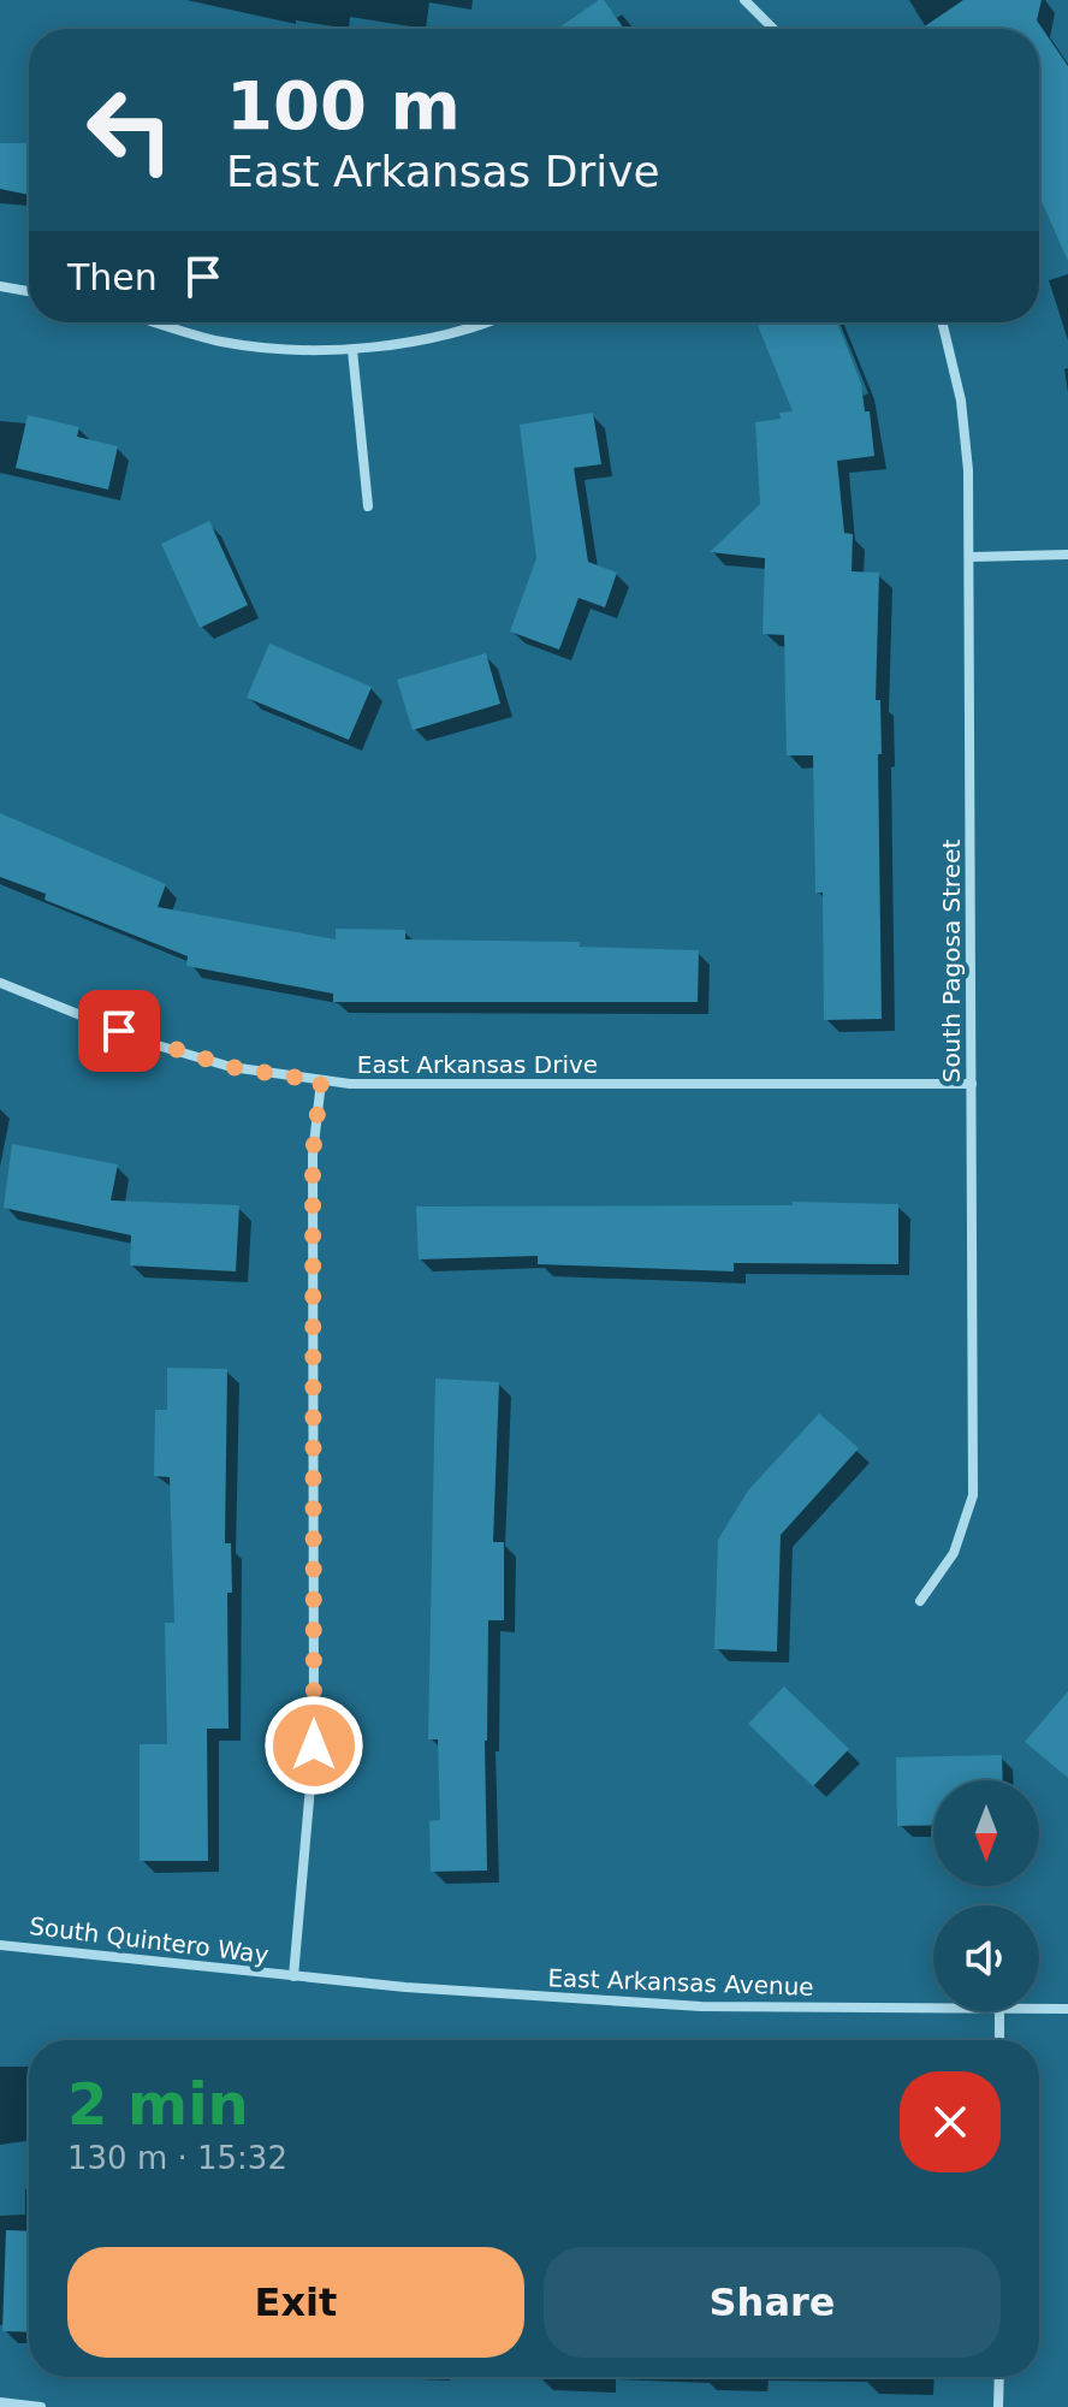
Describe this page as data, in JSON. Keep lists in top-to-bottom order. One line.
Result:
{"streets":{"street":["South Pagosa Street","East Arkansas Drive","South Quintero Way","East Arkansas Avenue"]},"crossings":[["South Pagosa Street","East Arkansas Drive"],["South Quintero Way","East Arkansas Avenue"]],"north":"bottom","page":{"turn":["100 m","East Arkansas Drive"],"then":"Then","heading":["2 min","130 m · 15:32"],"buttons":["Exit","Share"]}}
